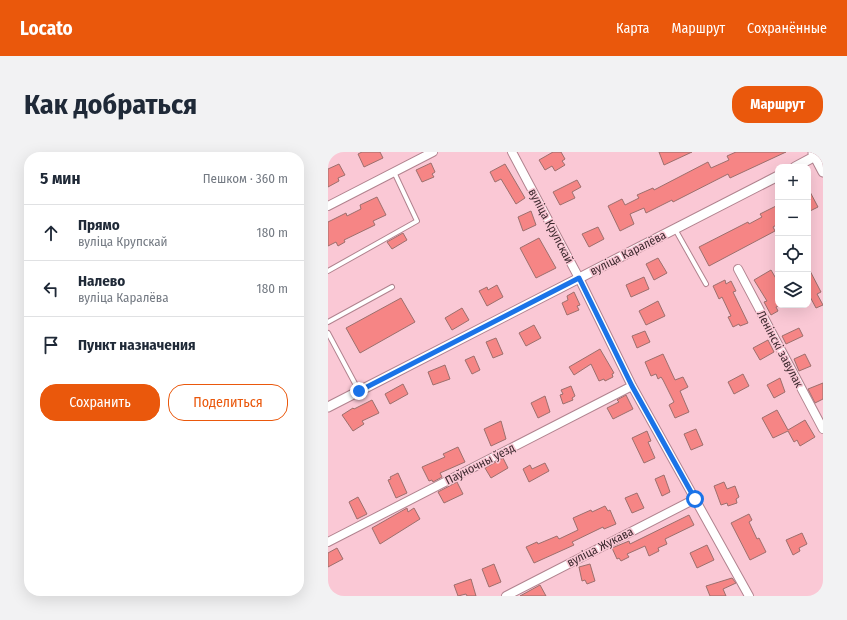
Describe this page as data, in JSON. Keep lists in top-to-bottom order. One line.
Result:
{"streets":{"street":["вуліца Крупскай","вуліца Каралёва","Ленінскі завулак","Паўночны ўезд","вуліца Жукава"]},"crossings":[["вуліца Крупскай","вуліца Каралёва"],["вуліца Крупскай","Паўночны ўезд"],["вуліца Крупскай","вуліца Жукава"]],"page":{"header":"Locato","nav":["Карта","Маршрут","Сохранённые"],"buttons":["Маршрут",["Сохранить","Поделиться"]],"title":"Как добраться","heading":["5 мин","Пешком · 360 m"],"map_buttons":["+","−"],"list":[["Прямо","вуліца Крупскай","180 m"],["Налево","вуліца Каралёва","180 m"],"Пункт назначения"]}}
